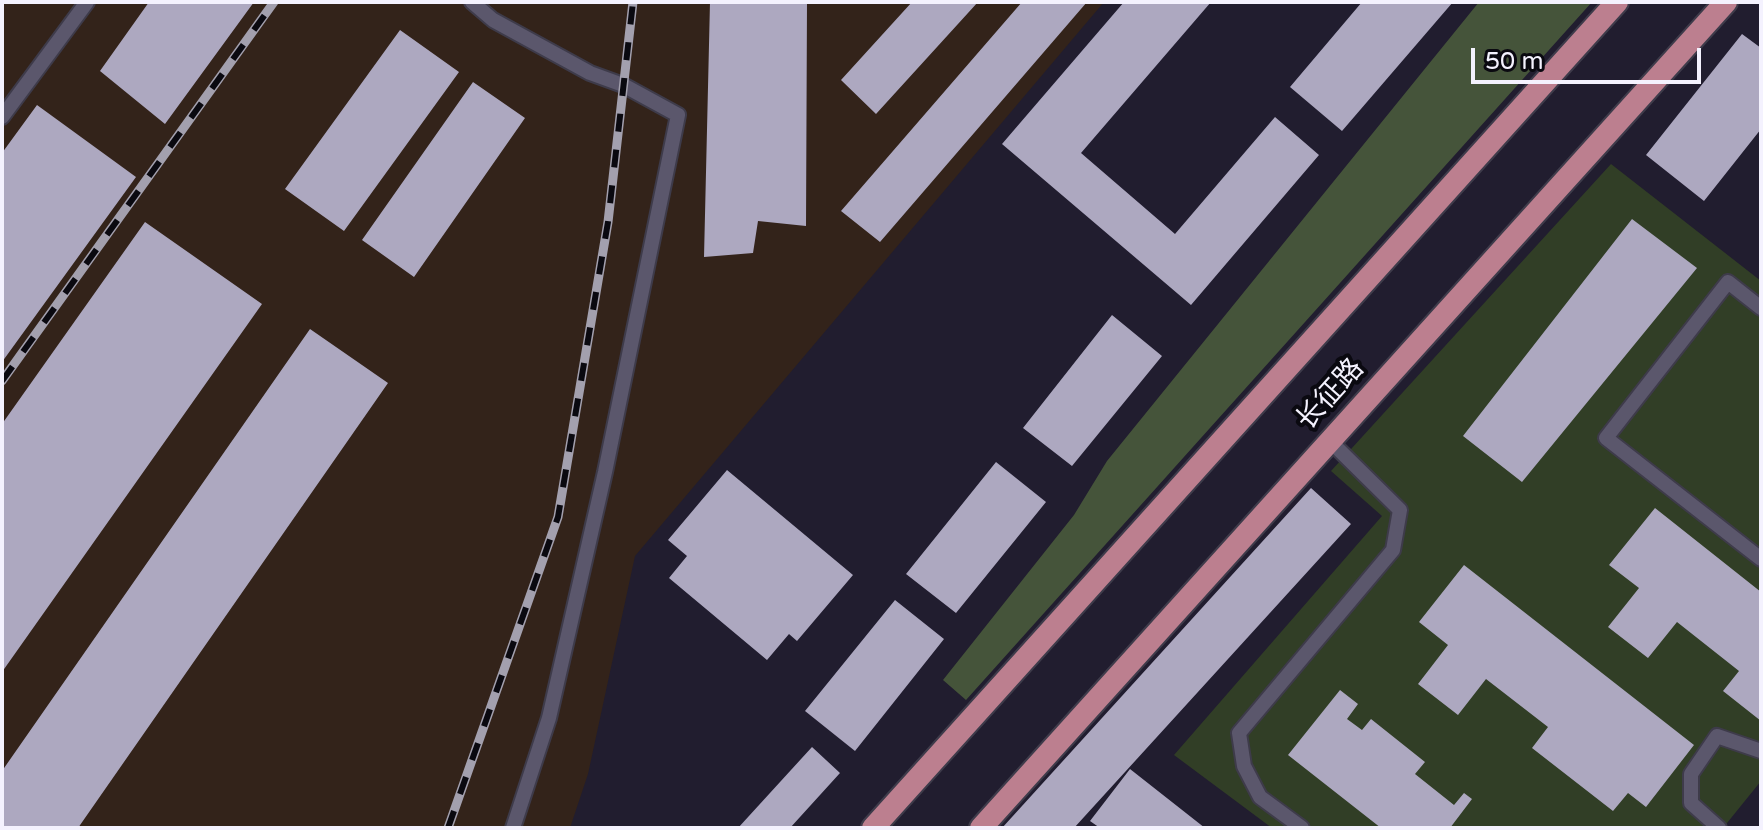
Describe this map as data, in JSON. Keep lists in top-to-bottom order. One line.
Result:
{"streets":{"main road":["长征路"]},"scale_bar":"50 m"}
